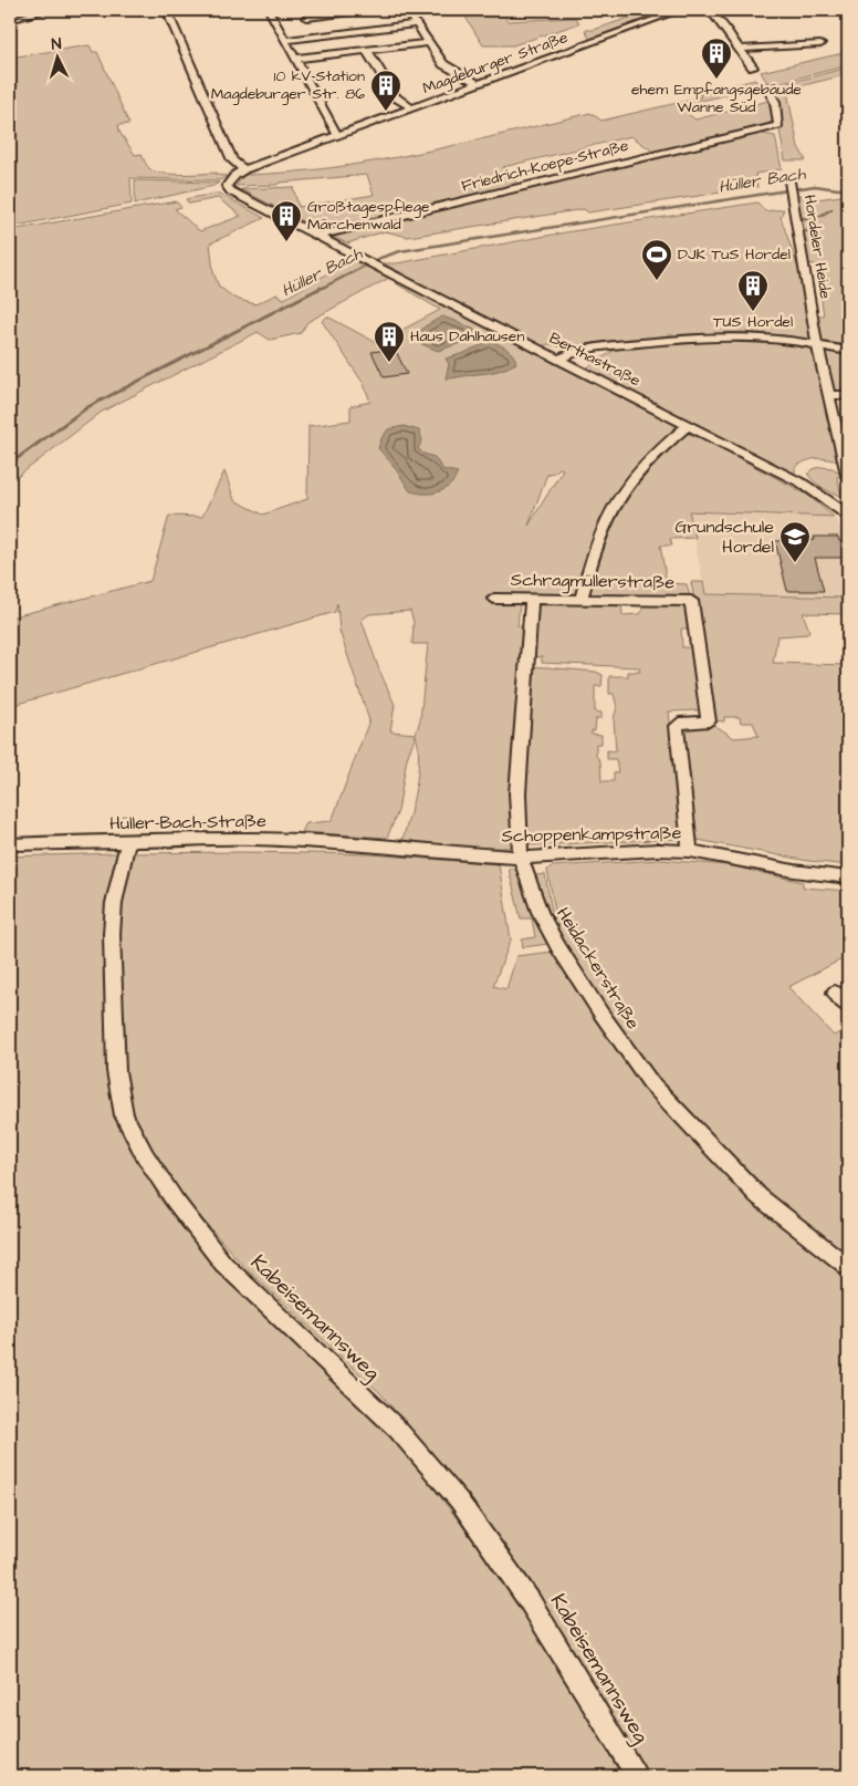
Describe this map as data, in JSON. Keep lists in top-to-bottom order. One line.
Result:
{"streets":{"street":["Magdeburger Straße","Friedrich-Koepe-Straße","Hordeler Heide","Berthastraße","Schragmüllerstraße","Hüller-Bach-Straße","Schoppenkampstraße","Heidackerstraße","Kabeisemannsweg"]},"crossings":[["Magdeburger Straße","Berthastraße"],["Friedrich-Koepe-Straße","Berthastraße"],["Schragmüllerstraße","Schoppenkampstraße"],["Schragmüllerstraße","Heidackerstraße"],["Hüller-Bach-Straße","Schoppenkampstraße"],["Hüller-Bach-Straße","Kabeisemannsweg"],["Schoppenkampstraße","Heidackerstraße"]],"water":["Hüller Bach"],"places":{"building":["ehem Empfangsgebäude Wanne Süd","10 kV-Station Magdeburger Str. 86","Großtagespflege Märchenwald","TUS Hordel","Haus Dahlhausen"],"sports":["DJK TuS Hordel"],"school or university":["Grundschule Hordel"]},"north":"top"}
